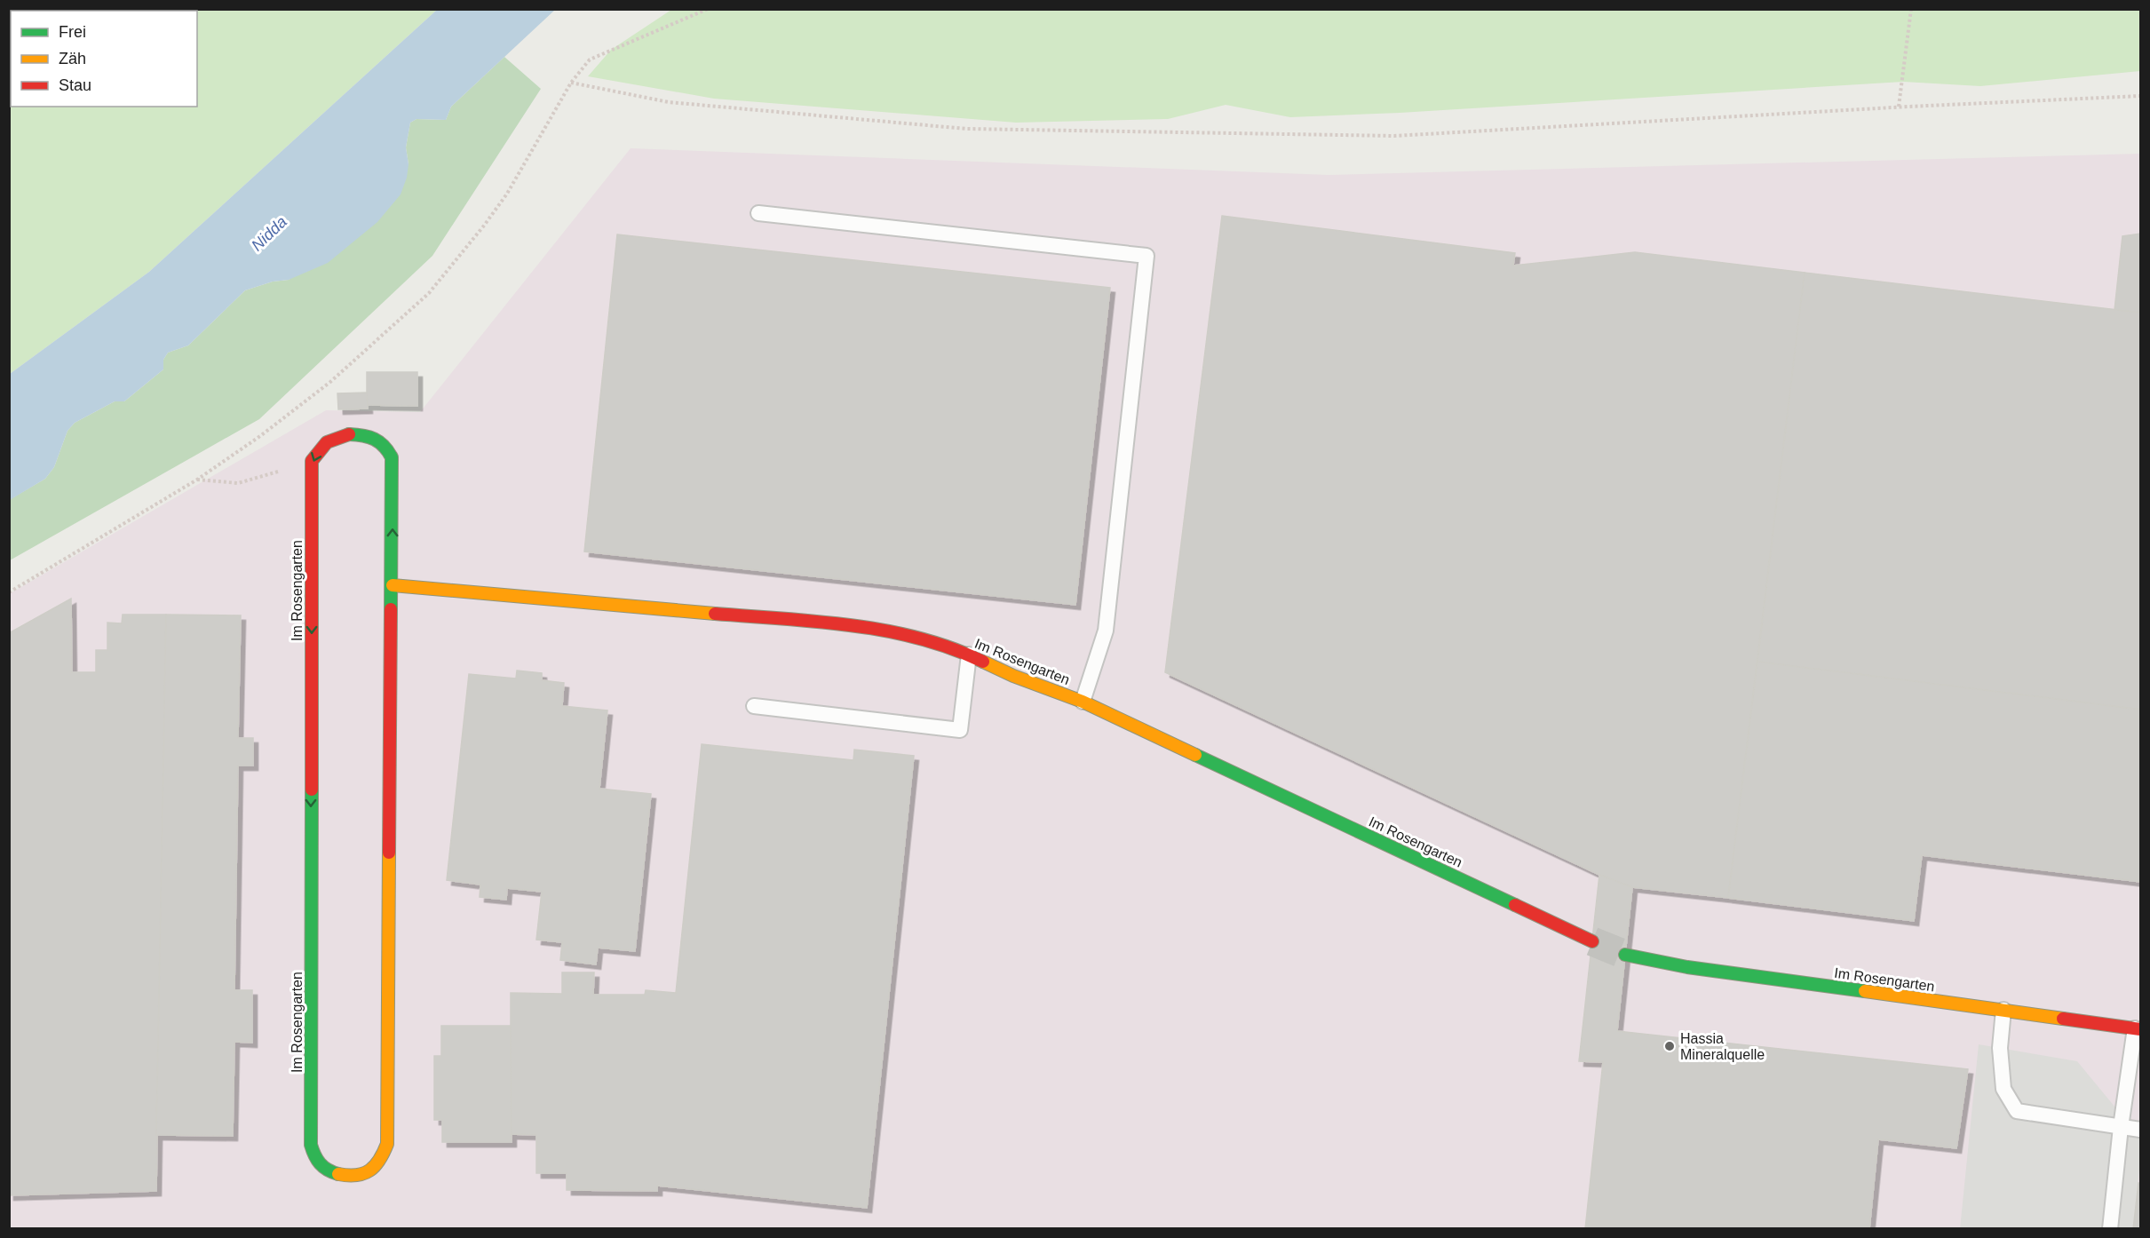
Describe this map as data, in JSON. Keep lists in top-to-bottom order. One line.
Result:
{"streets":{"street":["Im Rosengarten"]},"water":["Nidda"],"places":["Hassia Mineralquelle"],"legend":["Frei","Zäh","Stau"]}
